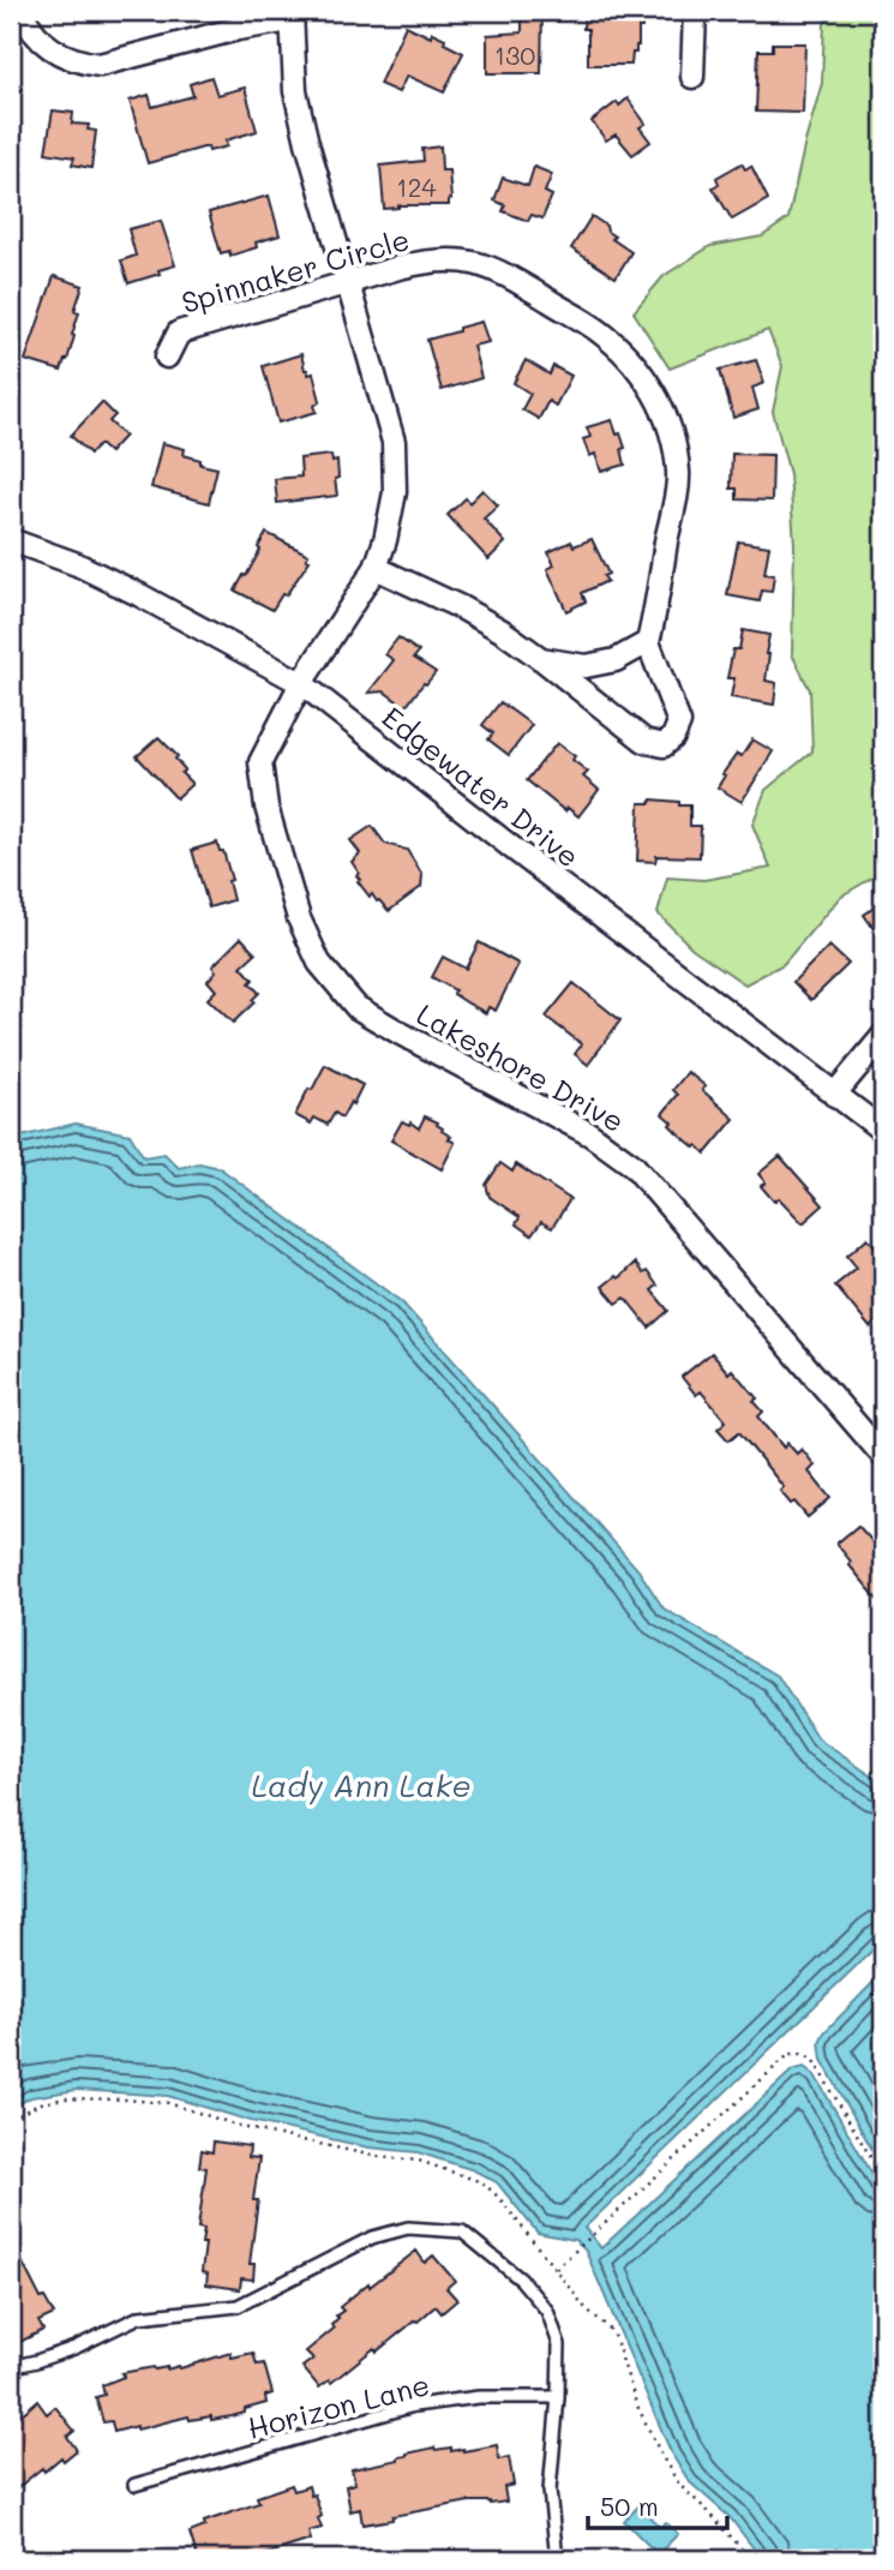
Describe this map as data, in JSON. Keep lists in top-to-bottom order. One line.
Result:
{"streets":{"street":["Spinnaker Circle","Edgewater Drive","Lakeshore Drive"],"lane":["Horizon Lane"]},"crossings":[["Spinnaker Circle","Lakeshore Drive"],["Edgewater Drive","Lakeshore Drive"]],"water":["Lady Ann Lake"],"house_numbers":["130","124"],"scale_bar":"50 m"}
